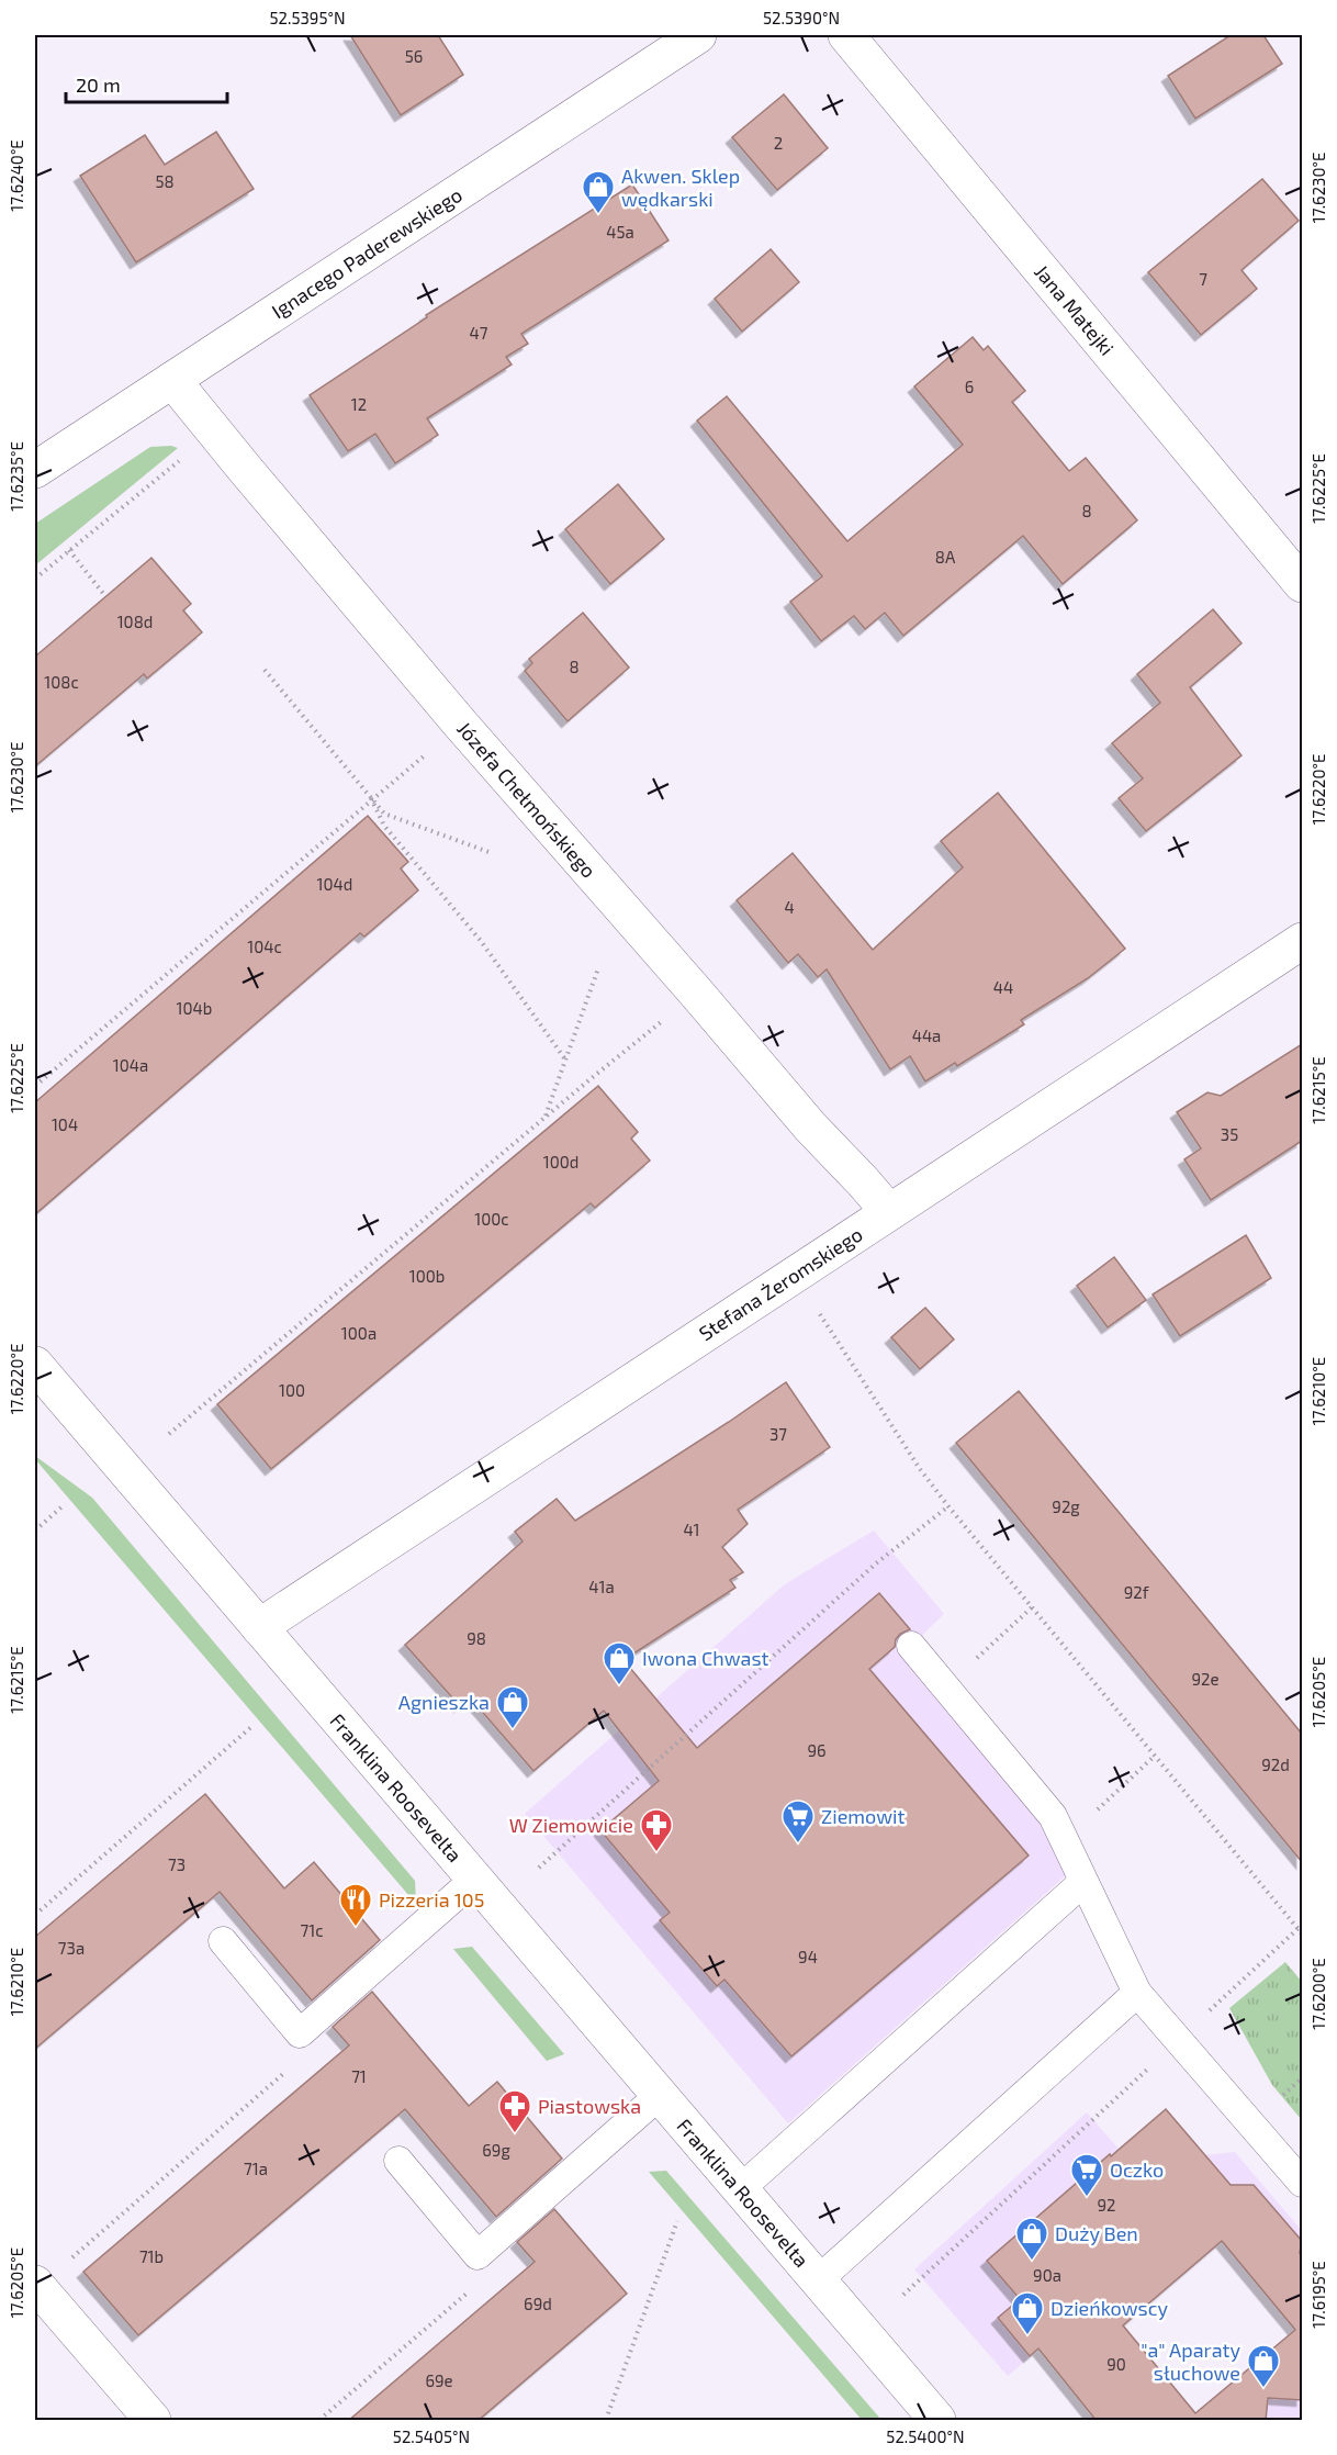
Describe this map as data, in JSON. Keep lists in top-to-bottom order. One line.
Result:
{"streets":{"street":["Ignacego Paderewskiego","Jana Matejki","Józefa Chełmońskiego","Stefana Żeromskiego","Franklina Roosevelta"]},"crossings":[["Ignacego Paderewskiego","Józefa Chełmońskiego"],["Józefa Chełmońskiego","Stefana Żeromskiego"],["Stefana Żeromskiego","Franklina Roosevelta"]],"places":{"shop":["Akwen. Sklep wędkarski","Iwona Chwast","Agnieszka","Duży Ben","Dzieńkowscy","\"a\" Aparaty słuchowe"],"supermarket":["Ziemowit","Oczko"],"pharmacy":["W Ziemowicie","Piastowska"],"restaurant":["Pizzeria 105"]},"house_numbers":["56","2","58","45a","7","47","6","12","8","8A","108d","8","108c","104d","4","104c","44","104b","44a","104a","104","35","100d","100c","100b","100a","100","37","92g","41","41a","92f","98","92e","96","92d","73","71c","73a","94","71","69g","71a","92","71b","90a","69d","90","69e"],"scale_bar":"20 m","coordinates":["52.5395°N","52.5390°N","17.6240°E","17.6230°E","17.6235°E","17.6225°E","17.6220°E","17.6215°E","17.6210°E","17.6205°E","17.6200°E","17.6195°E","52.5405°N","52.5400°N"]}
